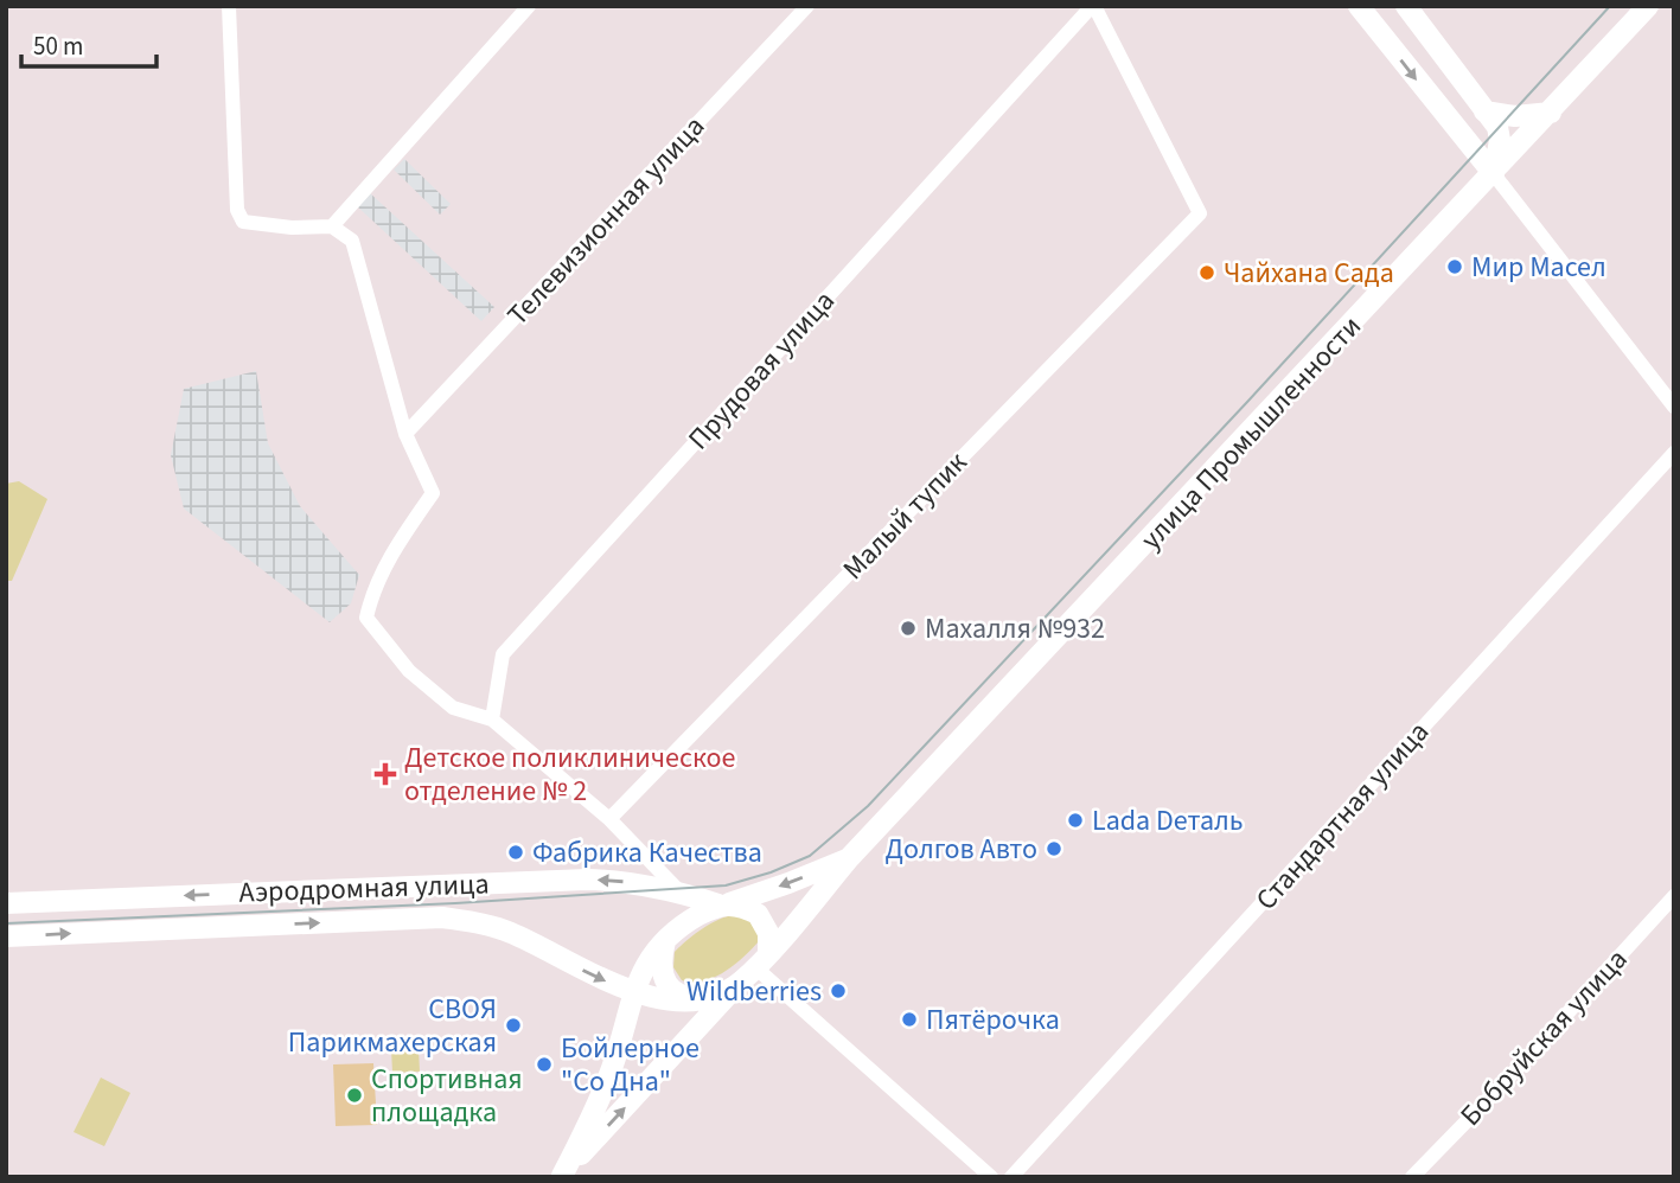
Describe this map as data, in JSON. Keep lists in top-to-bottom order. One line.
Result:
{"streets":{"main road":["улица Промышленности","Аэродромная улица"],"street":["Телевизионная улица","Прудовая улица","Малый тупик","Стандартная улица","Бобруйская улица"]},"crossings":[["Прудовая улица","Малый тупик"],["улица Промышленности","Аэродромная улица"]],"places":{"other":["Мир Масел","Чайхана Сада","Махалля №932","Lada Dеталь","Долгов Авто","Фабрика Качества","Wildberries","Пятёрочка","СВОЯ Парикмахерская","Бойлерное \"Со Дна\"","Спортивная площадка"],"health":["Детское поликлиническое отделение № 2"]},"scale_bar":"50 m"}
